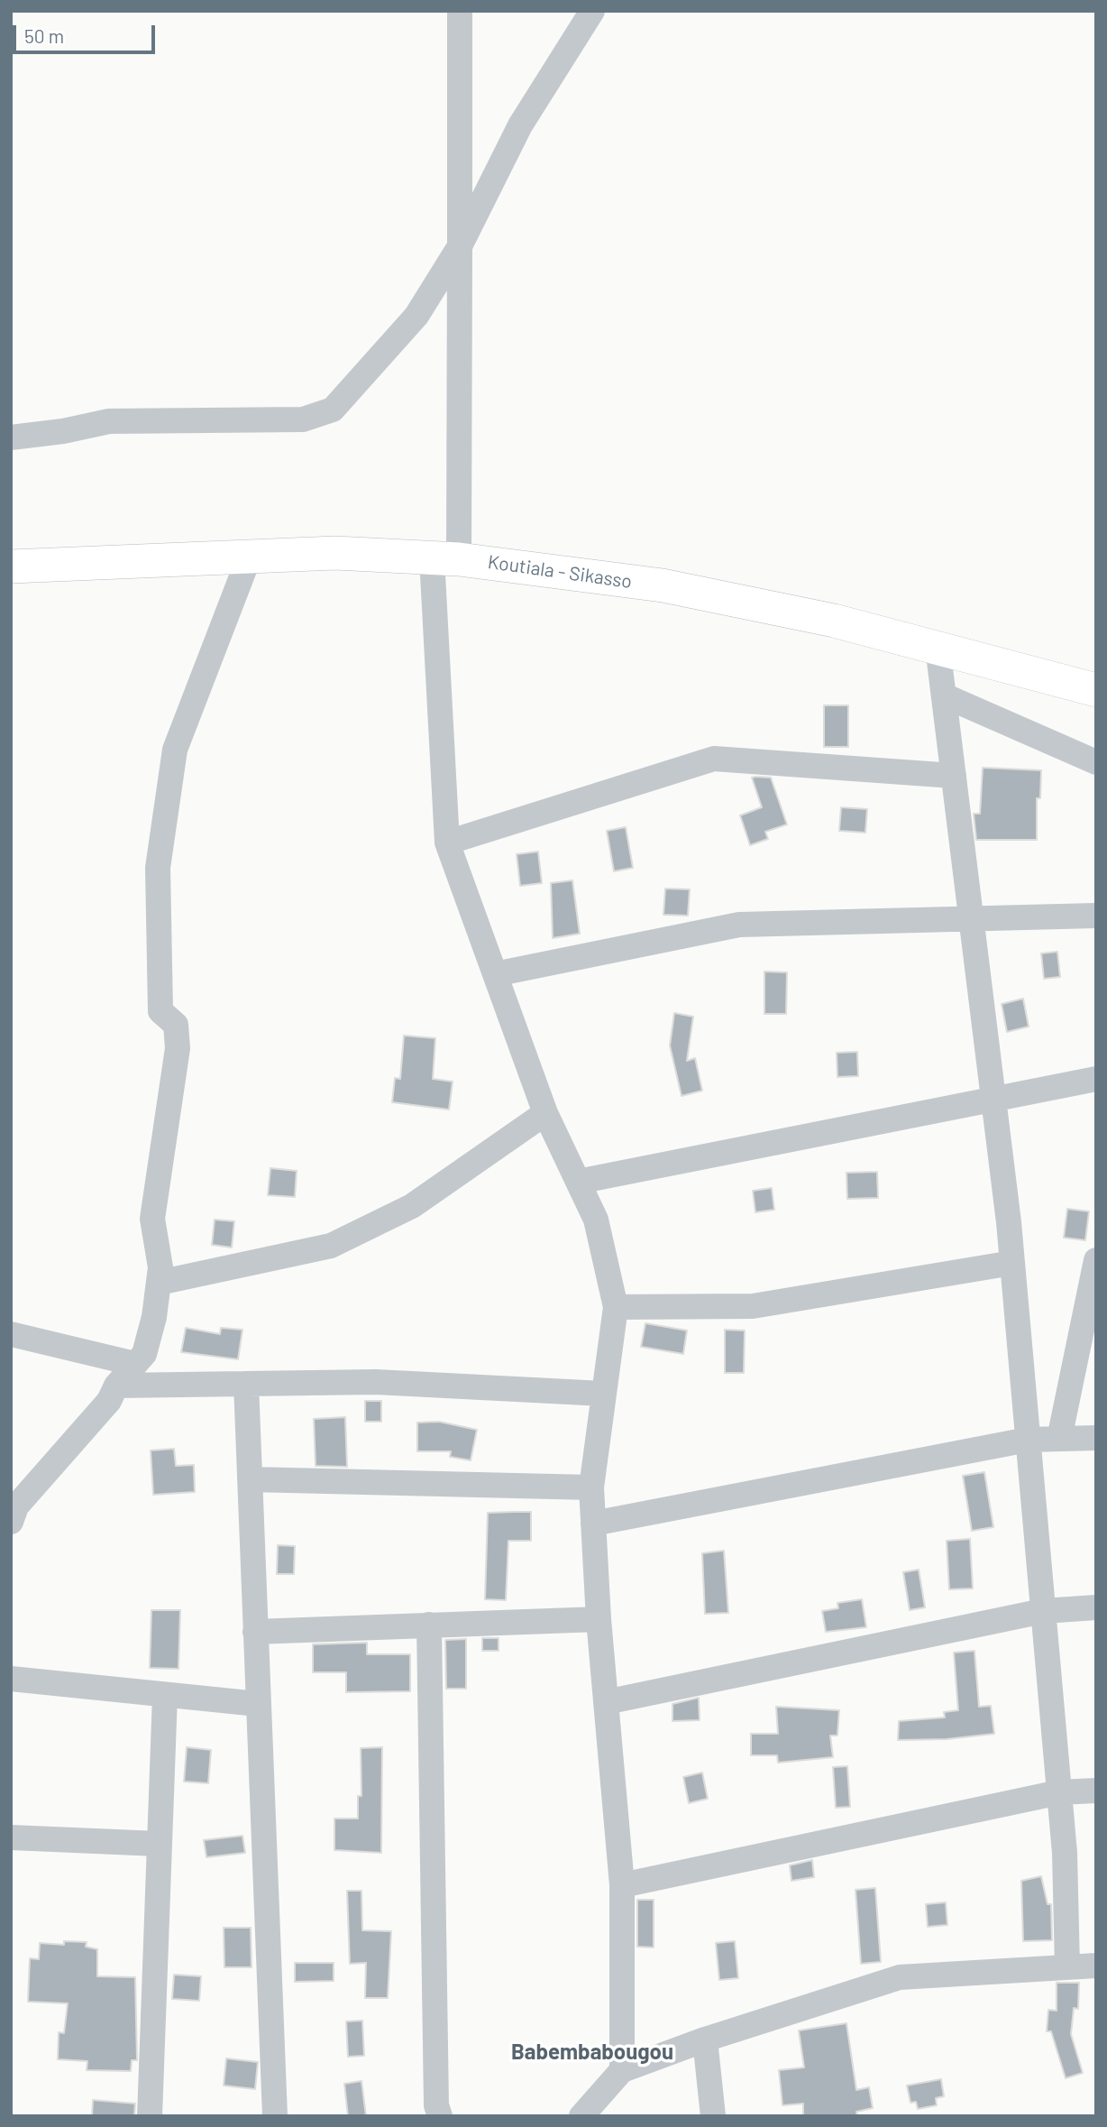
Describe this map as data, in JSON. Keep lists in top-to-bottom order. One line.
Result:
{"streets":{"main road":["Koutiala - Sikasso"]},"districts":["Babembabougou"],"scale_bar":"50 m"}
